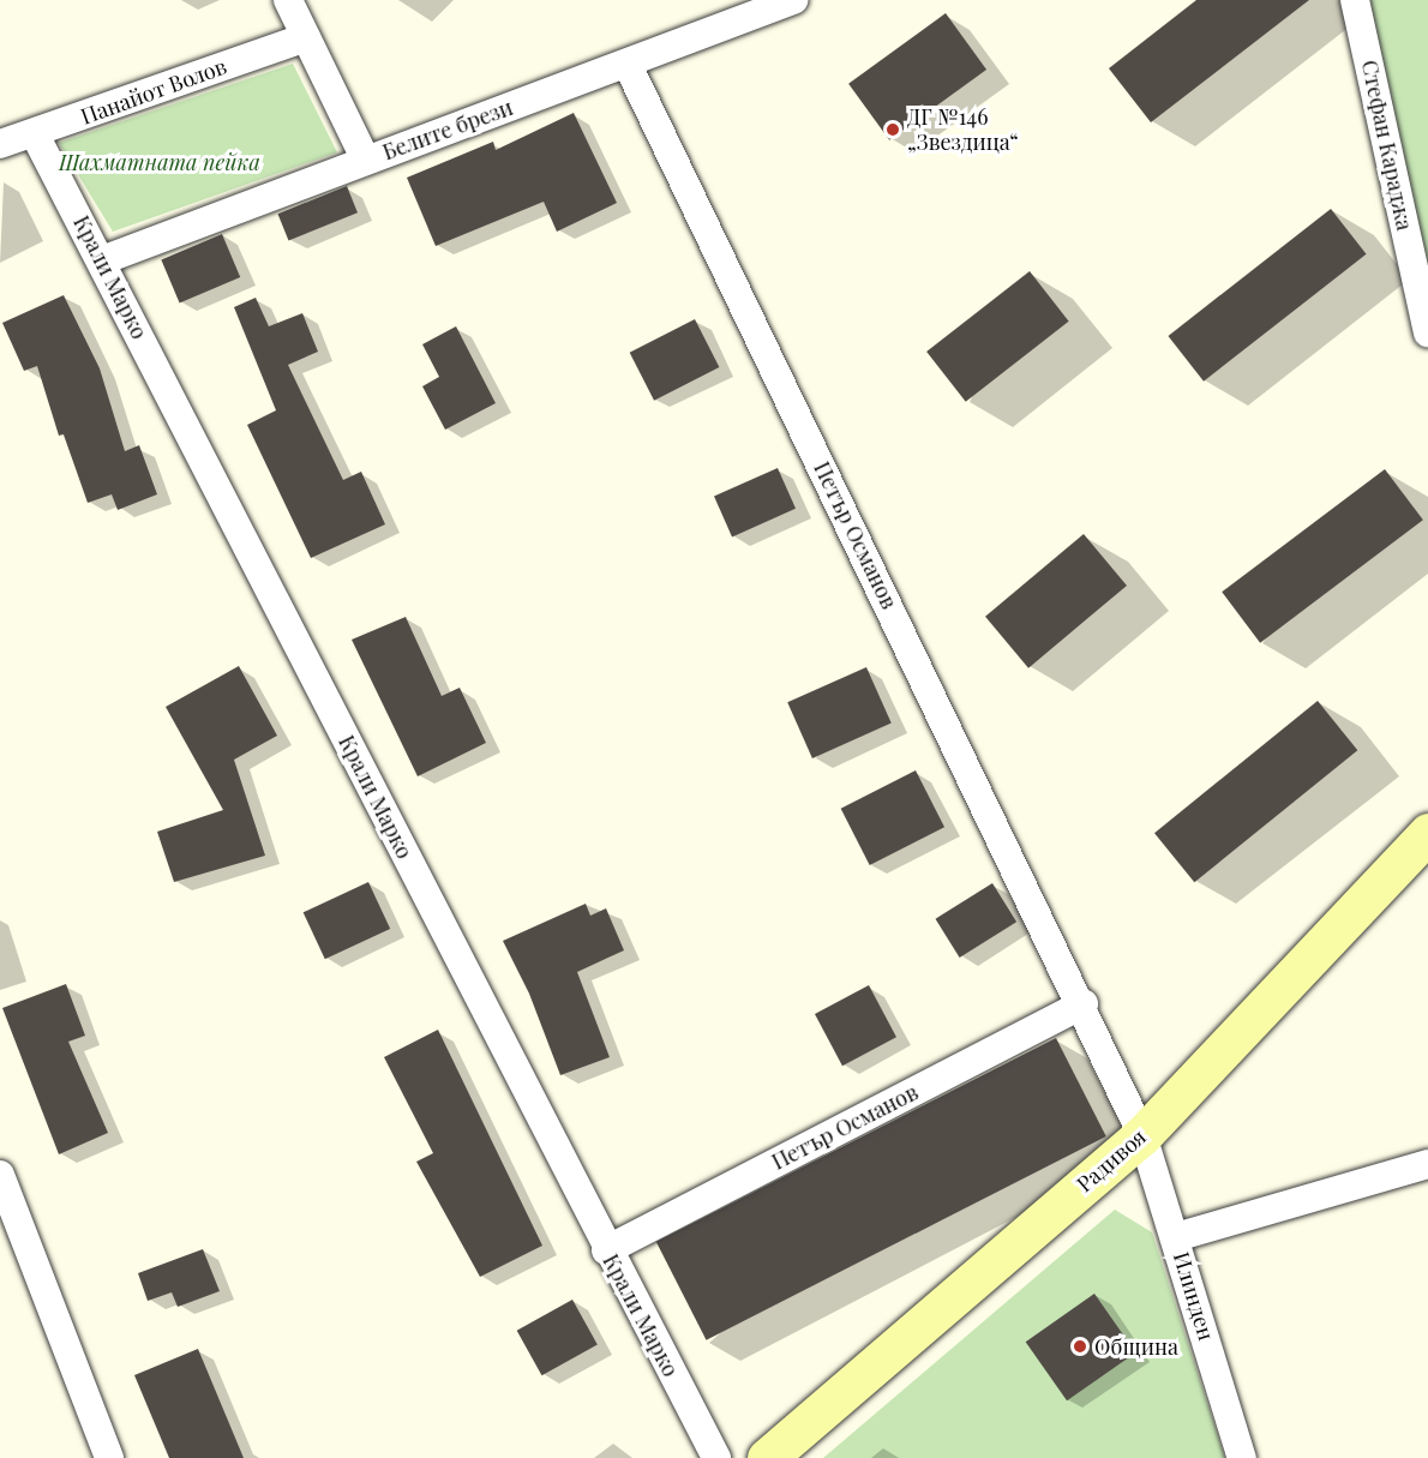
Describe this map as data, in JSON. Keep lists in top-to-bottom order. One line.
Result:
{"streets":{"street":["Панайот Волов","Белите брези","Стефан Караджа","Крали Марко","Петър Османов","Радивоя","Илинден"]},"crossings":[["Панайот Волов","Крали Марко"],["Белите брези","Крали Марко"],["Белите брези","Петър Османов"],["Крали Марко","Петър Османов"],["Петър Османов","Радивоя"],["Петър Османов","Илинден"],["Радивоя","Илинден"]],"parks":["Шахматната пейка"],"places":["ДГ №146 „Звездица“","Община"]}
